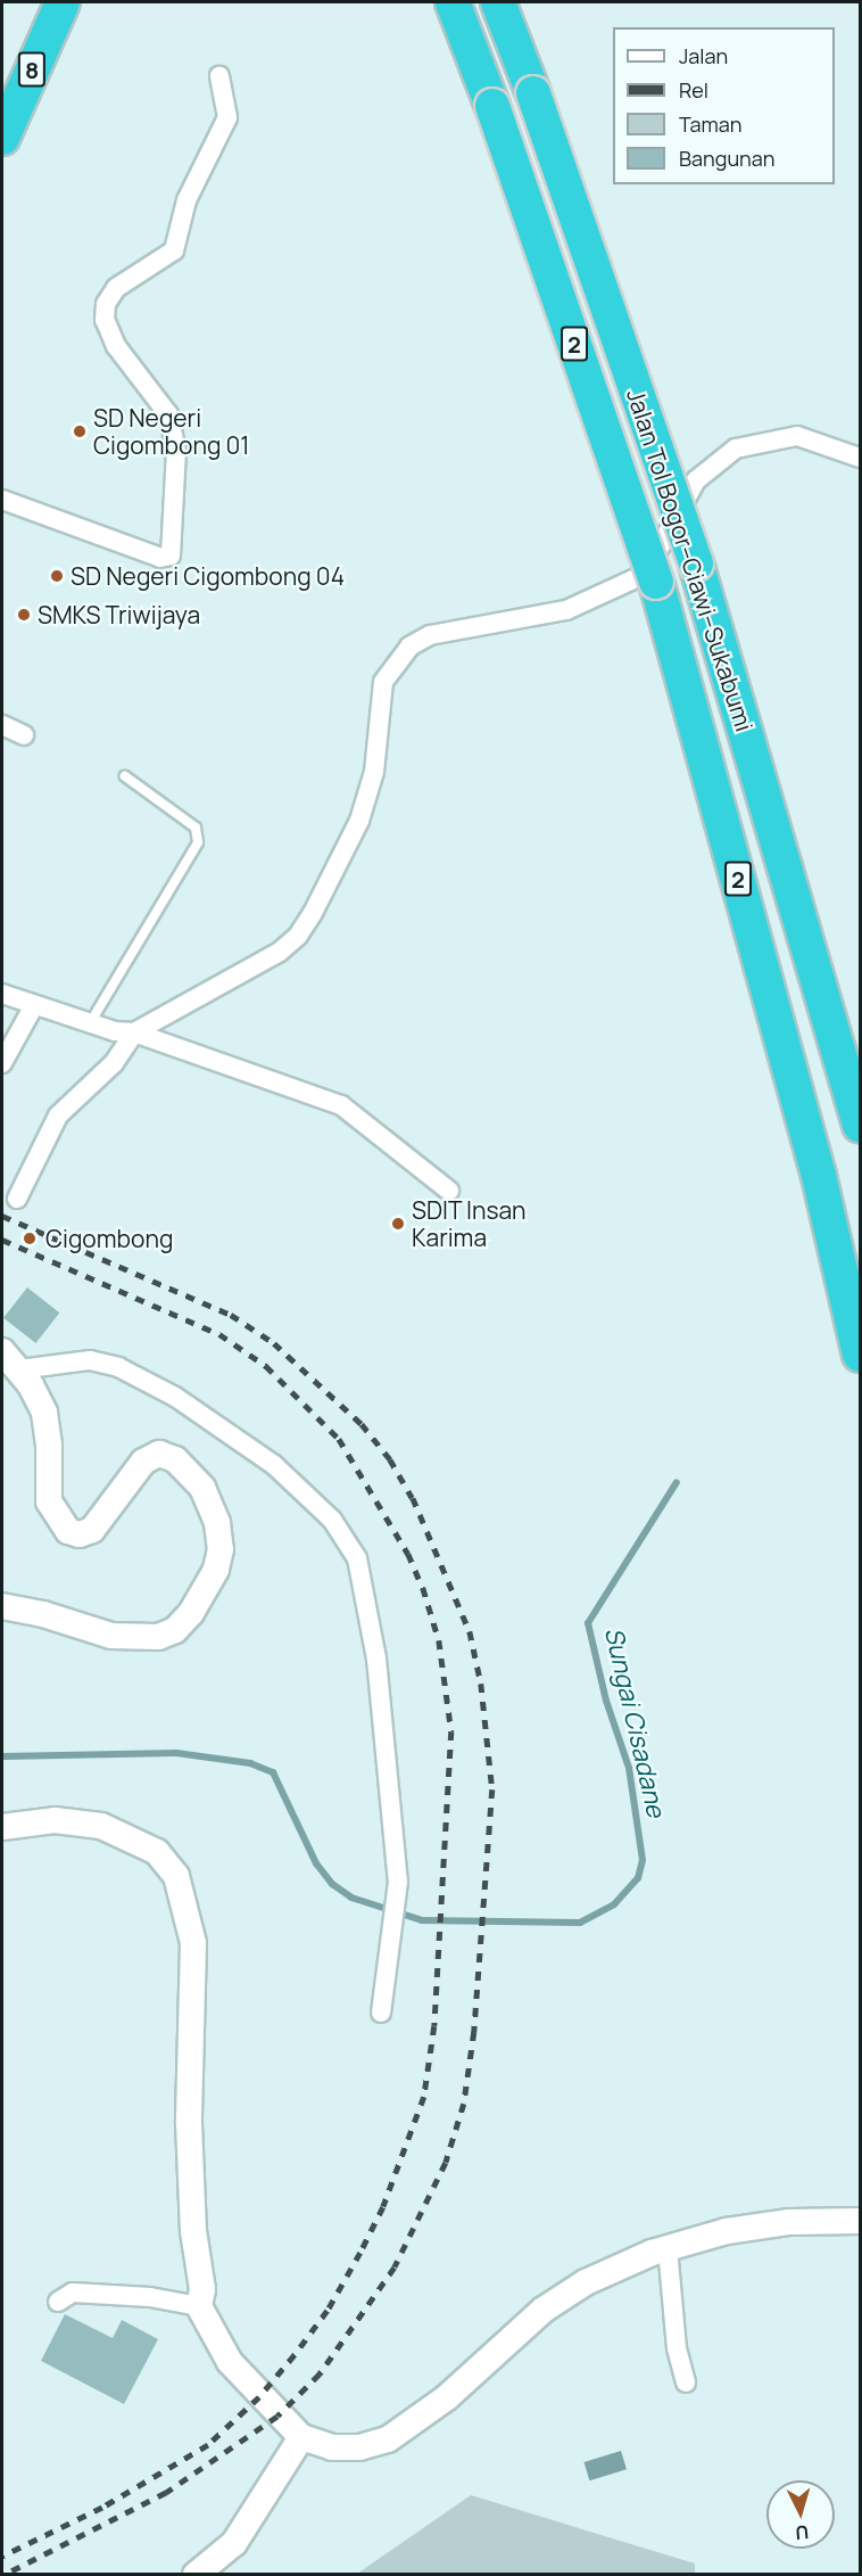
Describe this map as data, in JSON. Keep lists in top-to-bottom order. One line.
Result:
{"streets":{"highway":["8","2","Jalan Tol Bogor–Ciawi–Sukabumi"]},"water":["Sungai Cisadane"],"places":["SD Negeri Cigombong 01","SD Negeri Cigombong 04","SMKS Triwijaya","SDIT Insan Karima","Cigombong"],"legend":["Jalan","Rel","Taman","Bangunan"],"north":"bottom"}
